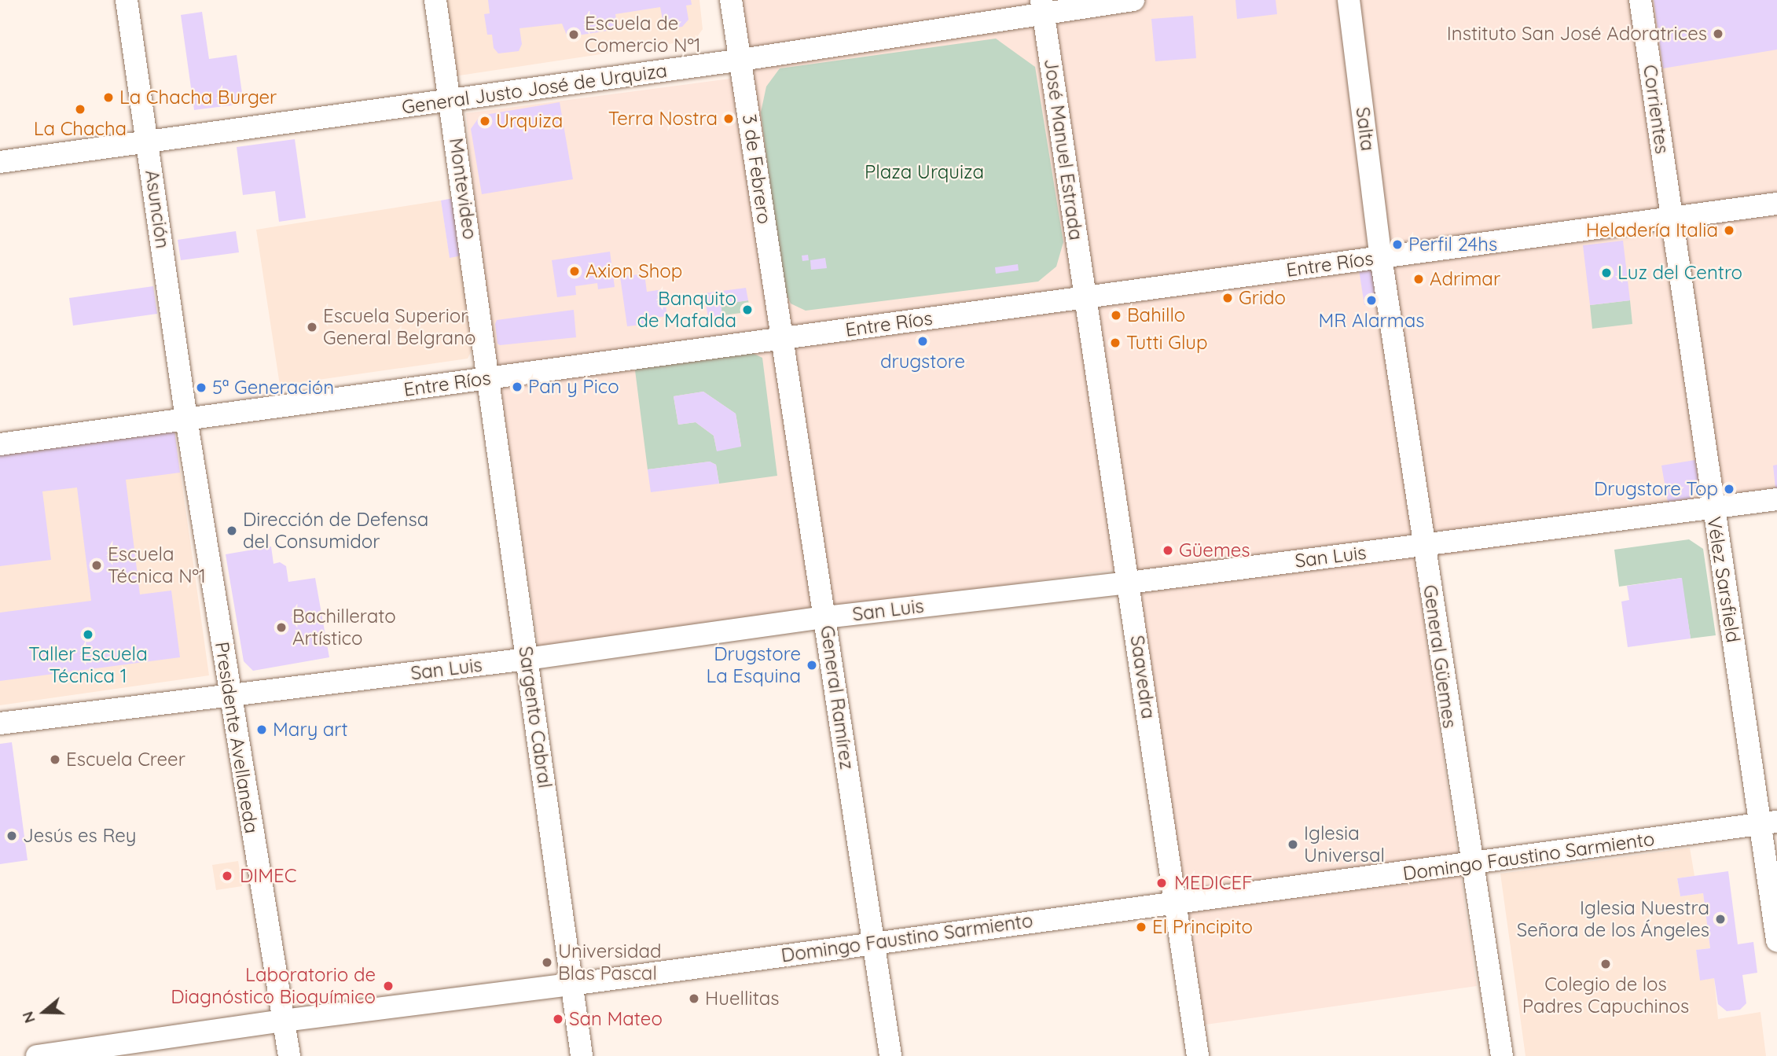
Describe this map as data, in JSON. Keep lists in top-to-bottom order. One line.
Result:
{"streets":{"street":["General Justo José de Urquiza","Corrientes","Salta","José Manuel Estrada","3 de Febrero","Montevideo","Asunción","Entre Ríos","San Luis","Vélez Sarsfield","General Güemes","Saavedra","General Ramírez","Sargento Cabral","Presidente Avellaneda","Domingo Faustino Sarmiento"]},"crossings":[["General Justo José de Urquiza","José Manuel Estrada"],["General Justo José de Urquiza","3 de Febrero"],["General Justo José de Urquiza","Montevideo"],["General Justo José de Urquiza","Asunción"],["Corrientes","Entre Ríos"],["Corrientes","Vélez Sarsfield"],["Salta","Entre Ríos"],["Salta","General Güemes"],["José Manuel Estrada","Entre Ríos"],["José Manuel Estrada","Saavedra"],["3 de Febrero","Entre Ríos"],["3 de Febrero","General Ramírez"],["Montevideo","Entre Ríos"],["Montevideo","Sargento Cabral"],["Asunción","Entre Ríos"],["Asunción","Presidente Avellaneda"],["Entre Ríos","Vélez Sarsfield"],["Entre Ríos","General Güemes"],["Entre Ríos","Saavedra"],["Entre Ríos","General Ramírez"],["Entre Ríos","Sargento Cabral"],["Entre Ríos","Presidente Avellaneda"],["San Luis","Vélez Sarsfield"],["San Luis","General Güemes"],["San Luis","Saavedra"],["San Luis","General Ramírez"],["San Luis","Sargento Cabral"],["San Luis","Presidente Avellaneda"],["Vélez Sarsfield","Domingo Faustino Sarmiento"],["General Güemes","Domingo Faustino Sarmiento"],["Saavedra","Domingo Faustino Sarmiento"],["General Ramírez","Domingo Faustino Sarmiento"],["Sargento Cabral","Domingo Faustino Sarmiento"],["Presidente Avellaneda","Domingo Faustino Sarmiento"]],"parks":["Plaza Urquiza"],"places":["Instituto San José Adoratrices","Escuela de Comercio Nº1","La Chacha Burger","La Chacha","Terra Nostra","Urquiza","Heladería Italia","Perfil 24hs","Axion Shop","Luz del Centro","Adrimar","Grido","MR Alarmas","Banquito de Mafalda","Bahillo","Escuela Superior General Belgrano","drugstore","Tutti Glup","Pan y Pico","5ª Generación","Drugstore Top","Dirección de Defensa del Consumidor","Güemes","Escuela Técnica Nº1","Bachillerato Artístico","Taller Escuela Técnica 1","Drugstore La Esquina","Mary art","Escuela Creer","Jesús es Rey","Iglesia Universal","DIMEC","MEDICEF","Iglesia Nuestra Señora de los Ángeles","El Principito","Universidad Blas Pascal","Colegio de los Padres Capuchinos","Laboratorio de Diagnóstico Bioquímico","Huellitas","San Mateo"],"north":"left"}
